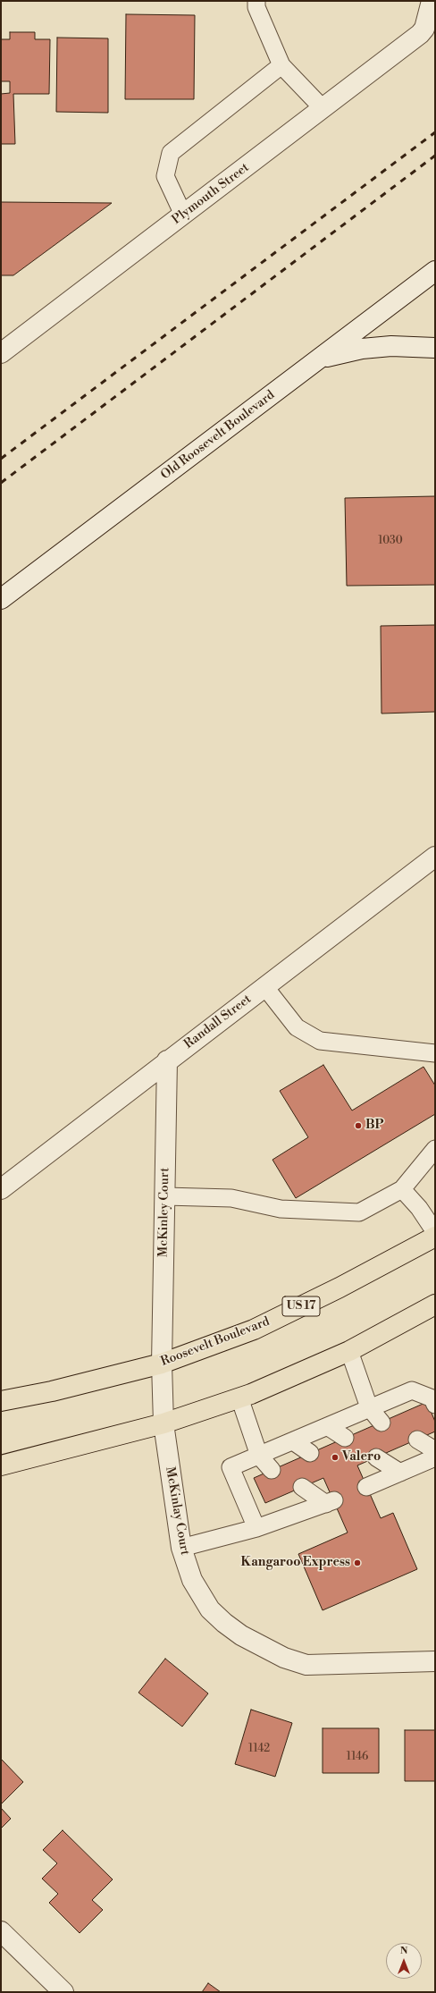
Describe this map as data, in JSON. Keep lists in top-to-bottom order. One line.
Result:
{"streets":{"highway":["US 17","Roosevelt Boulevard"],"street":["Plymouth Street","Old Roosevelt Boulevard","Randall Street","McKinley Court","McKinlay Court"]},"crossings":[["Randall Street","McKinley Court"],["McKinley Court","Roosevelt Boulevard"],["McKinley Court","McKinlay Court"]],"places":["BP","Valero","Kangaroo Express"],"house_numbers":["1030","1142","1146"],"north":"top"}
